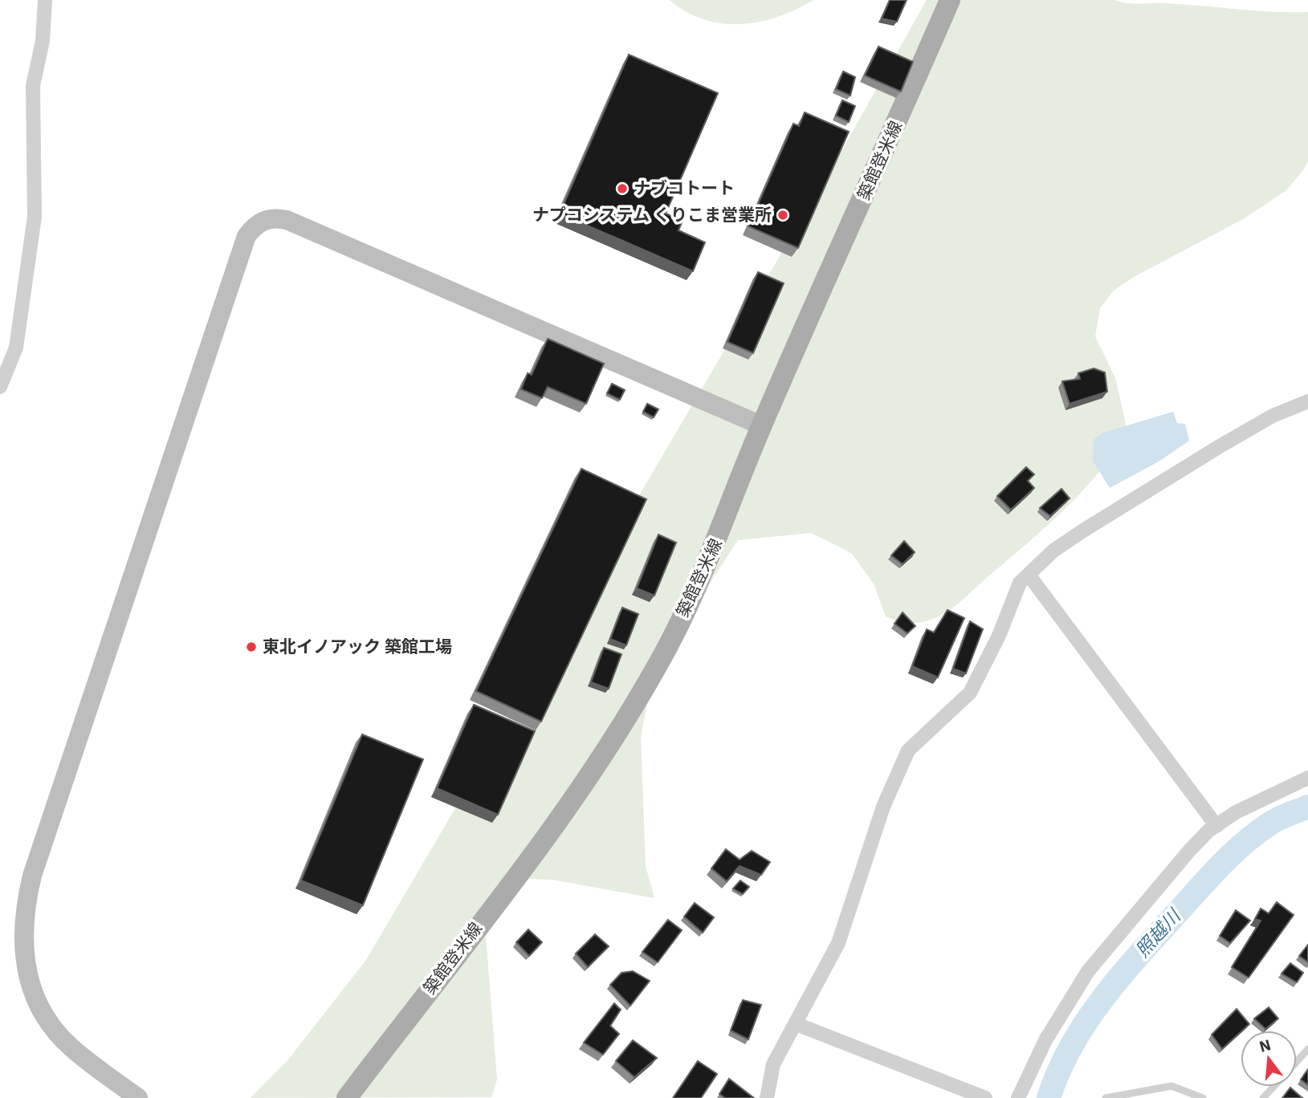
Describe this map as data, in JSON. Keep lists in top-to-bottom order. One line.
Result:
{"streets":{"main road":["築館登米線"]},"water":["照越川"],"places":["ナブコトート","ナプコシステム くりこま営業所","東北イノアック 築館工場"],"north":"top"}
